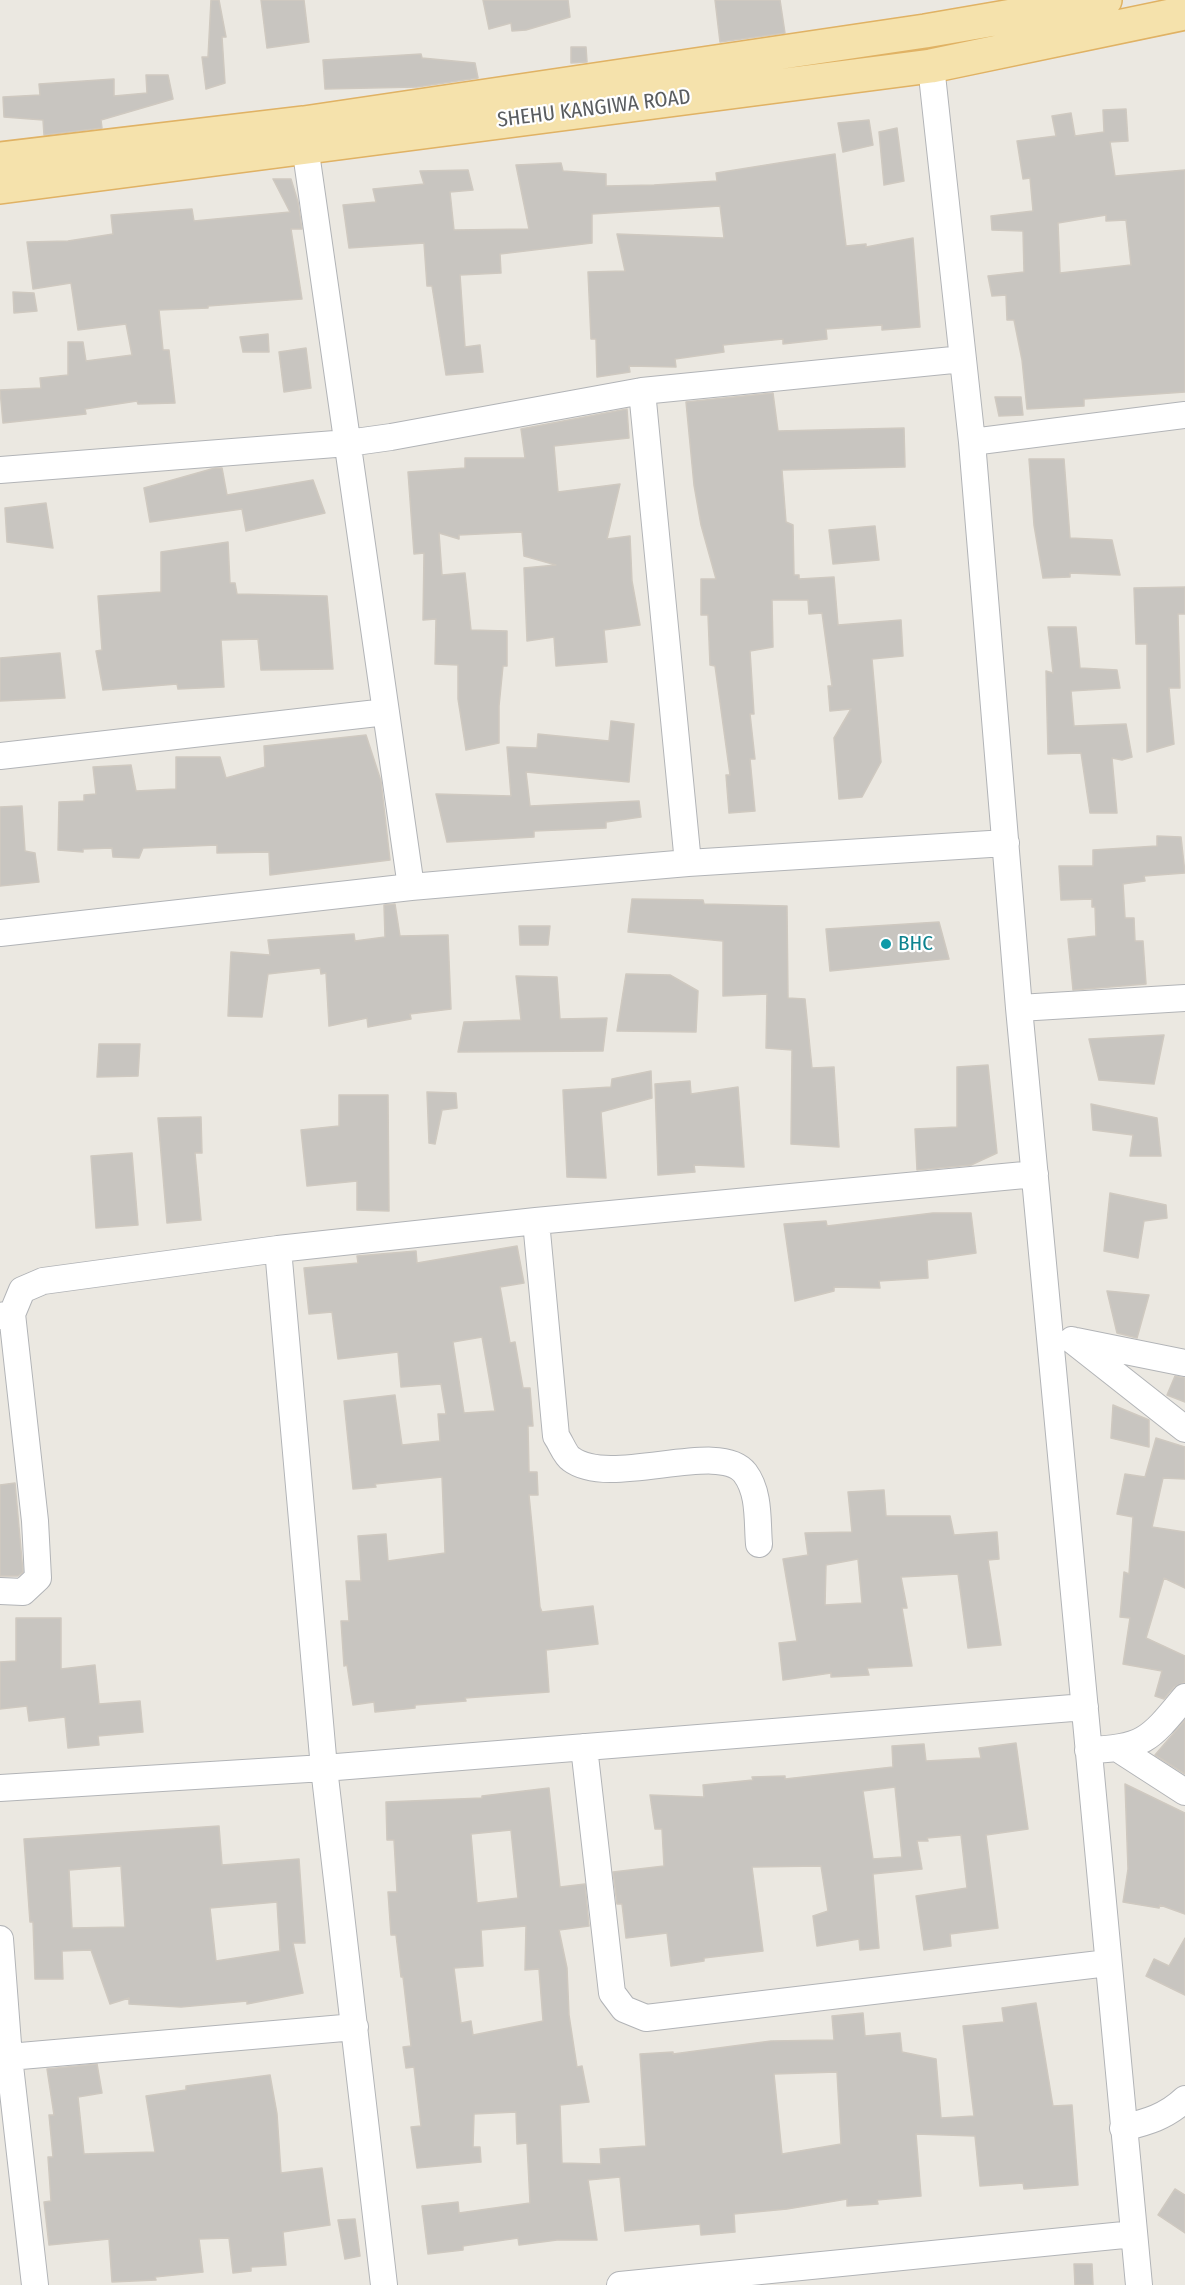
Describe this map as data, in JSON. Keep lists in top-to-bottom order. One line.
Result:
{"streets":{"main road":["SHEHU KANGIWA ROAD"]},"places":["BHC"]}
